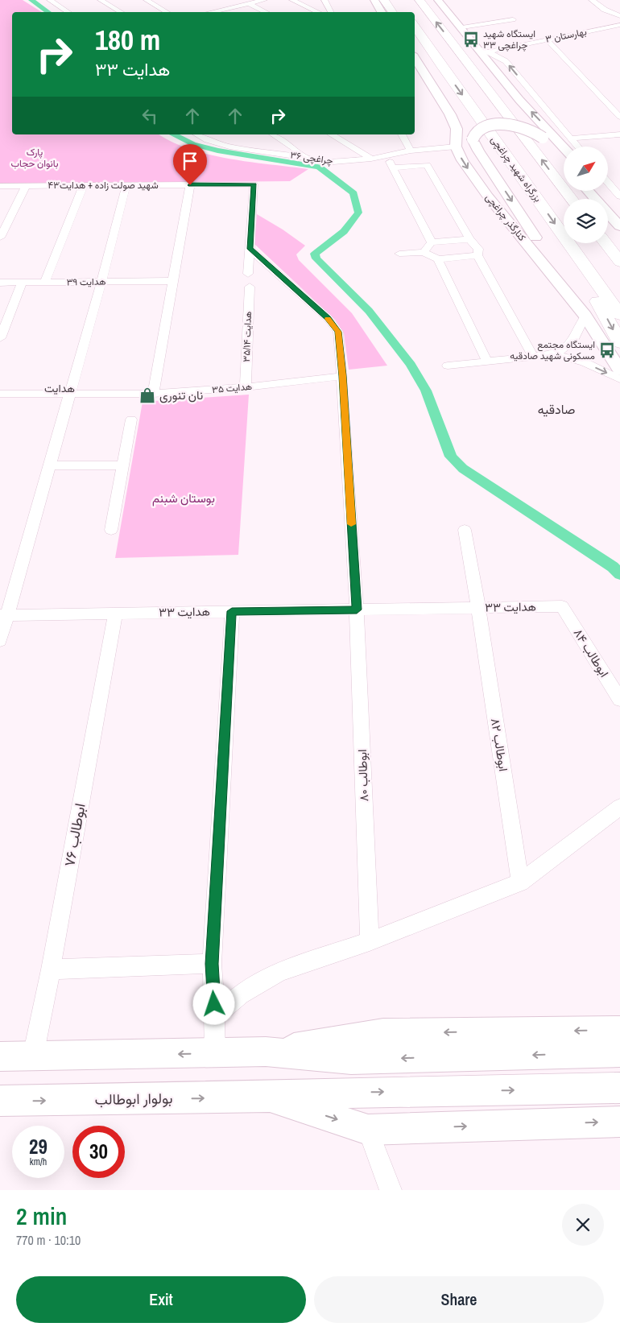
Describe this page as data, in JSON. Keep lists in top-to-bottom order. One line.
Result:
{"streets":{"highway":["بزرگراه شهید چراغچی"],"main road":["کنارگذر چراغچی","بولوار ابوطالب"],"street":["بهارستان ۳","چراغچی ۳۶","شهید صولت زاده + هدایت۴۳","هدایت ۳۹","هدایت ۳۵/۱۴","هدایت ۳۵","هدایت ۳۳","ابوطالب ۸۴","ابوطالب ۸۲","ابوطالب ۸۰","ابوطالب ۷۶"]},"crossings":[["چراغچی ۳۶","کنارگذر چراغچی"],["شهید صولت زاده + هدایت۴۳","ابوطالب ۸۰"],["هدایت ۳۵/۱۴","هدایت ۳۵"],["هدایت ۳۵","ابوطالب ۸۰"],["هدایت ۳۳","ابوطالب ۸۴"],["هدایت ۳۳","ابوطالب ۸۲"],["هدایت ۳۳","ابوطالب ۸۰"],["هدایت ۳۳","ابوطالب ۷۶"]],"districts":["هدایت","صادقیه"],"parks":["پارک بانوان حجاب","بوستان شبنم"],"places":{"bus stop":["ایستگاه شهید چراغچی ۳۳","ایستگاه مجتمع مسکونی شهید صادقیه"],"shop":["نان تنوری"]},"north":"top right","page":{"turn":["180 m","هدایت ۳۳"],"speed":"29 km/h","limit":"30","heading":["2 min","770 m · 10:10"],"buttons":["Exit","Share"]}}
